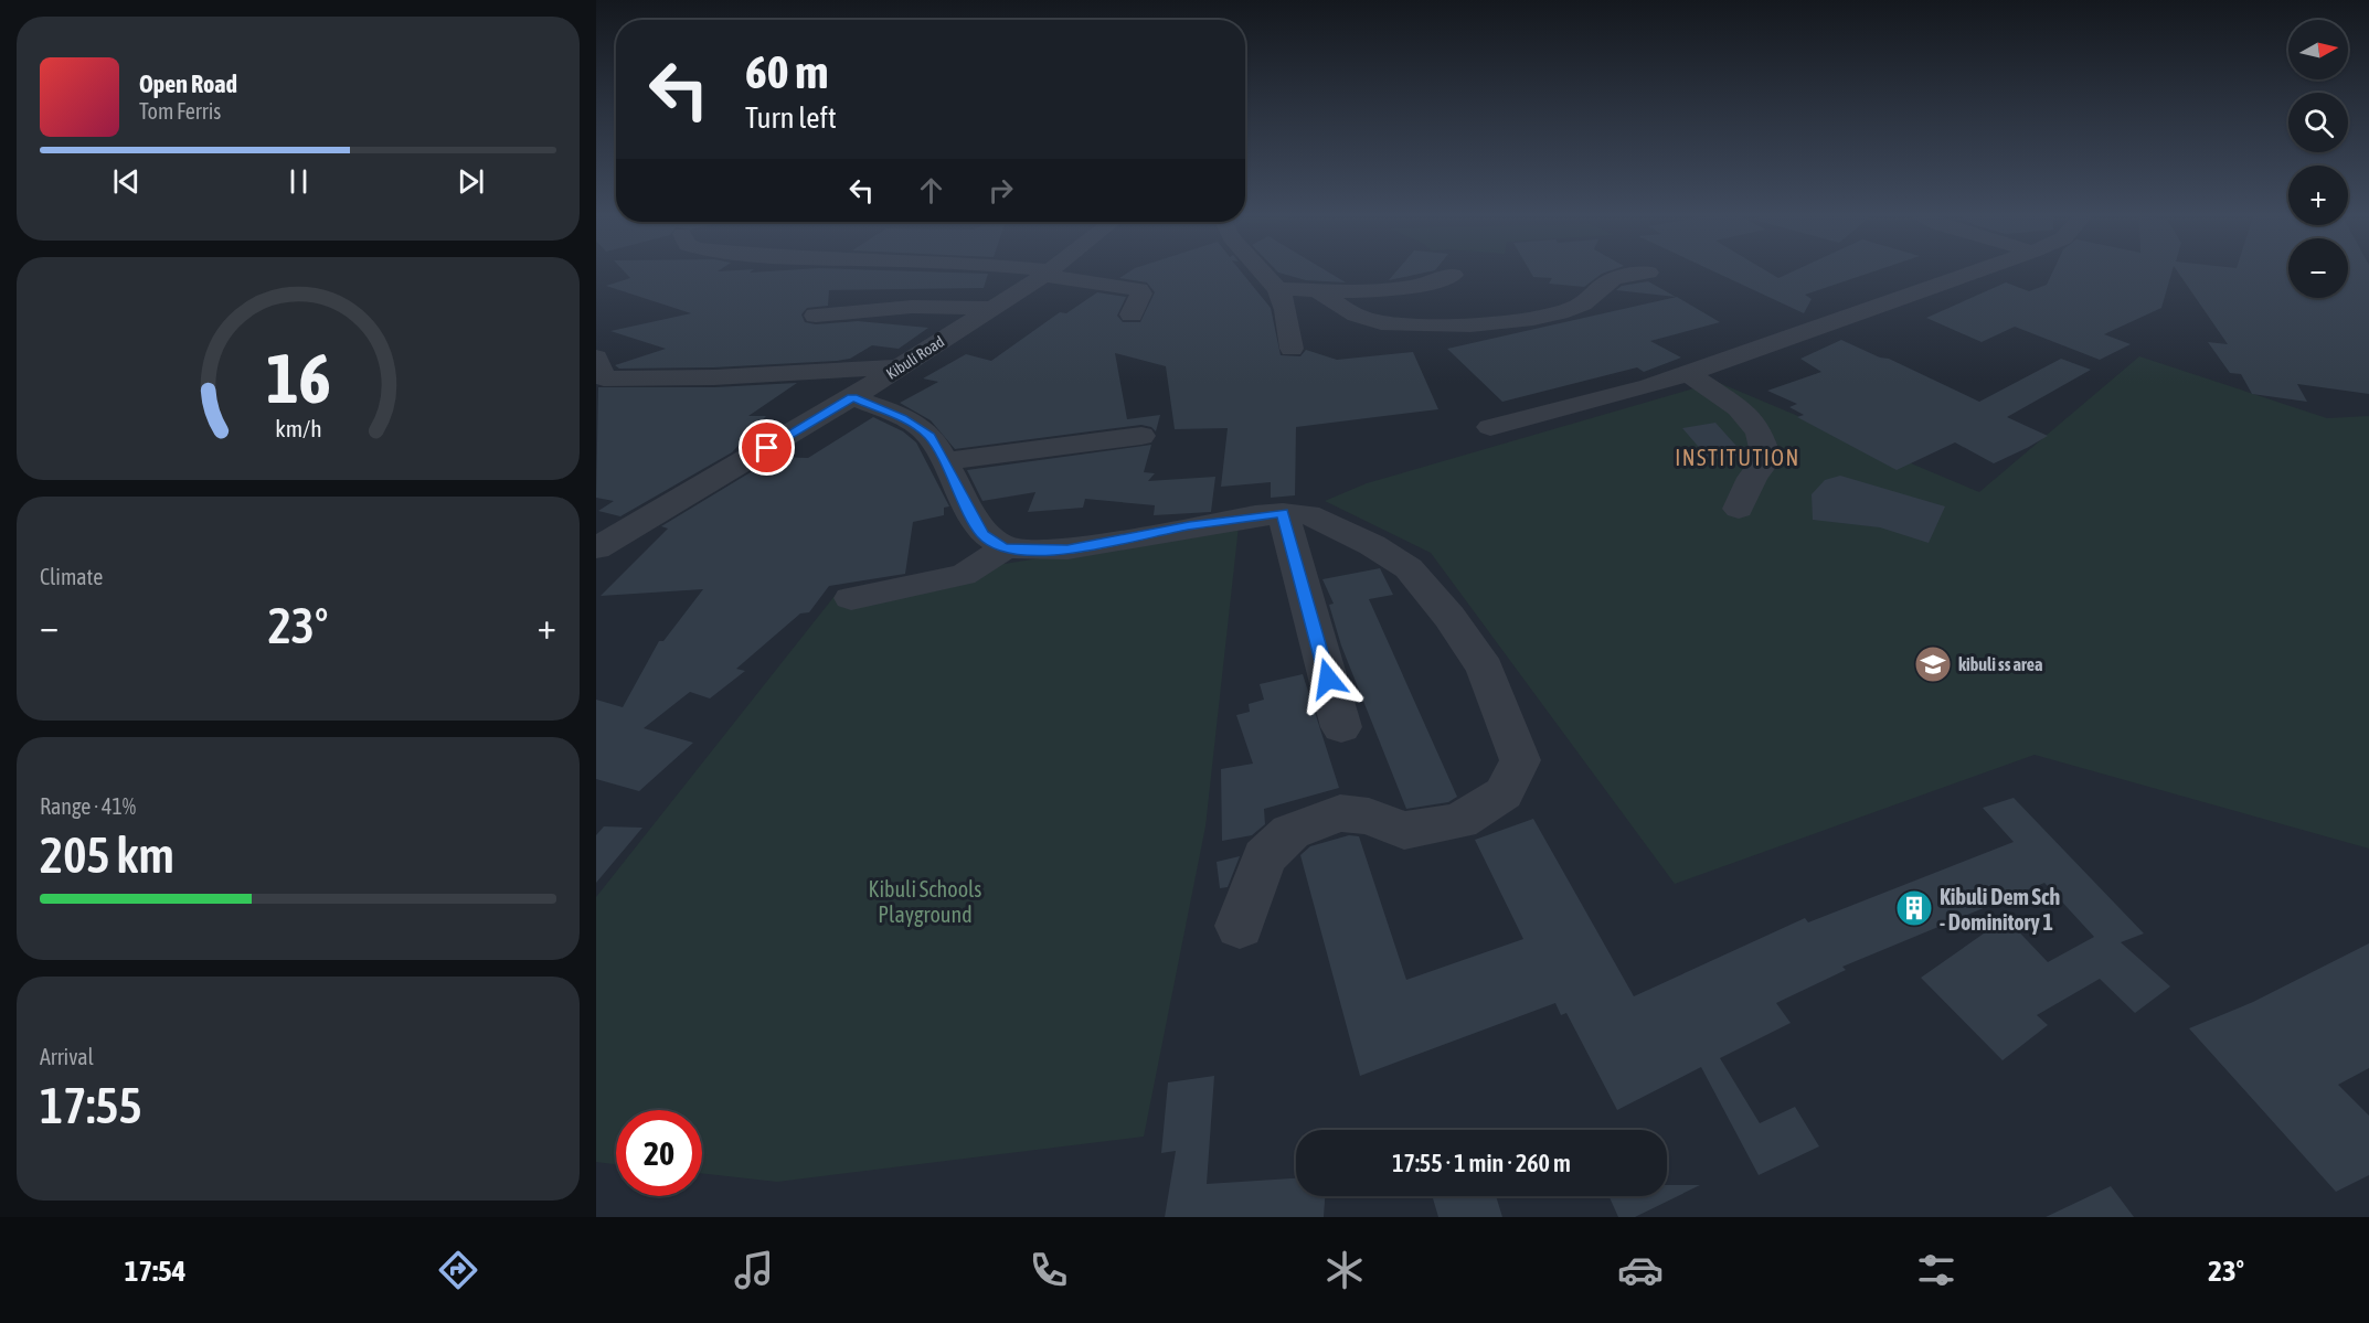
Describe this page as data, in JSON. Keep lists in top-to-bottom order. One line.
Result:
{"streets":{"street":["Kibuli Road"]},"districts":["INSTITUTION"],"parks":["Kibuli Schools Playground"],"places":{"school or university":["kibuli ss area"],"building":["Kibuli Dem Sch - Dominitory 1"]},"north":"right","page":{"map_buttons":["+","−"],"turn":["60 m","Turn left"],"song":["Open Road","Tom Ferris"],"tile":["Climate",["Range · 41%","205 km"],["Arrival","17:55"]],"heat":["−","23°","+"],"limit":"20","trip":"17:55 · 1 min · 260 m","tabs":["17:54","23°"],"gauge":["16","km/h"]}}
